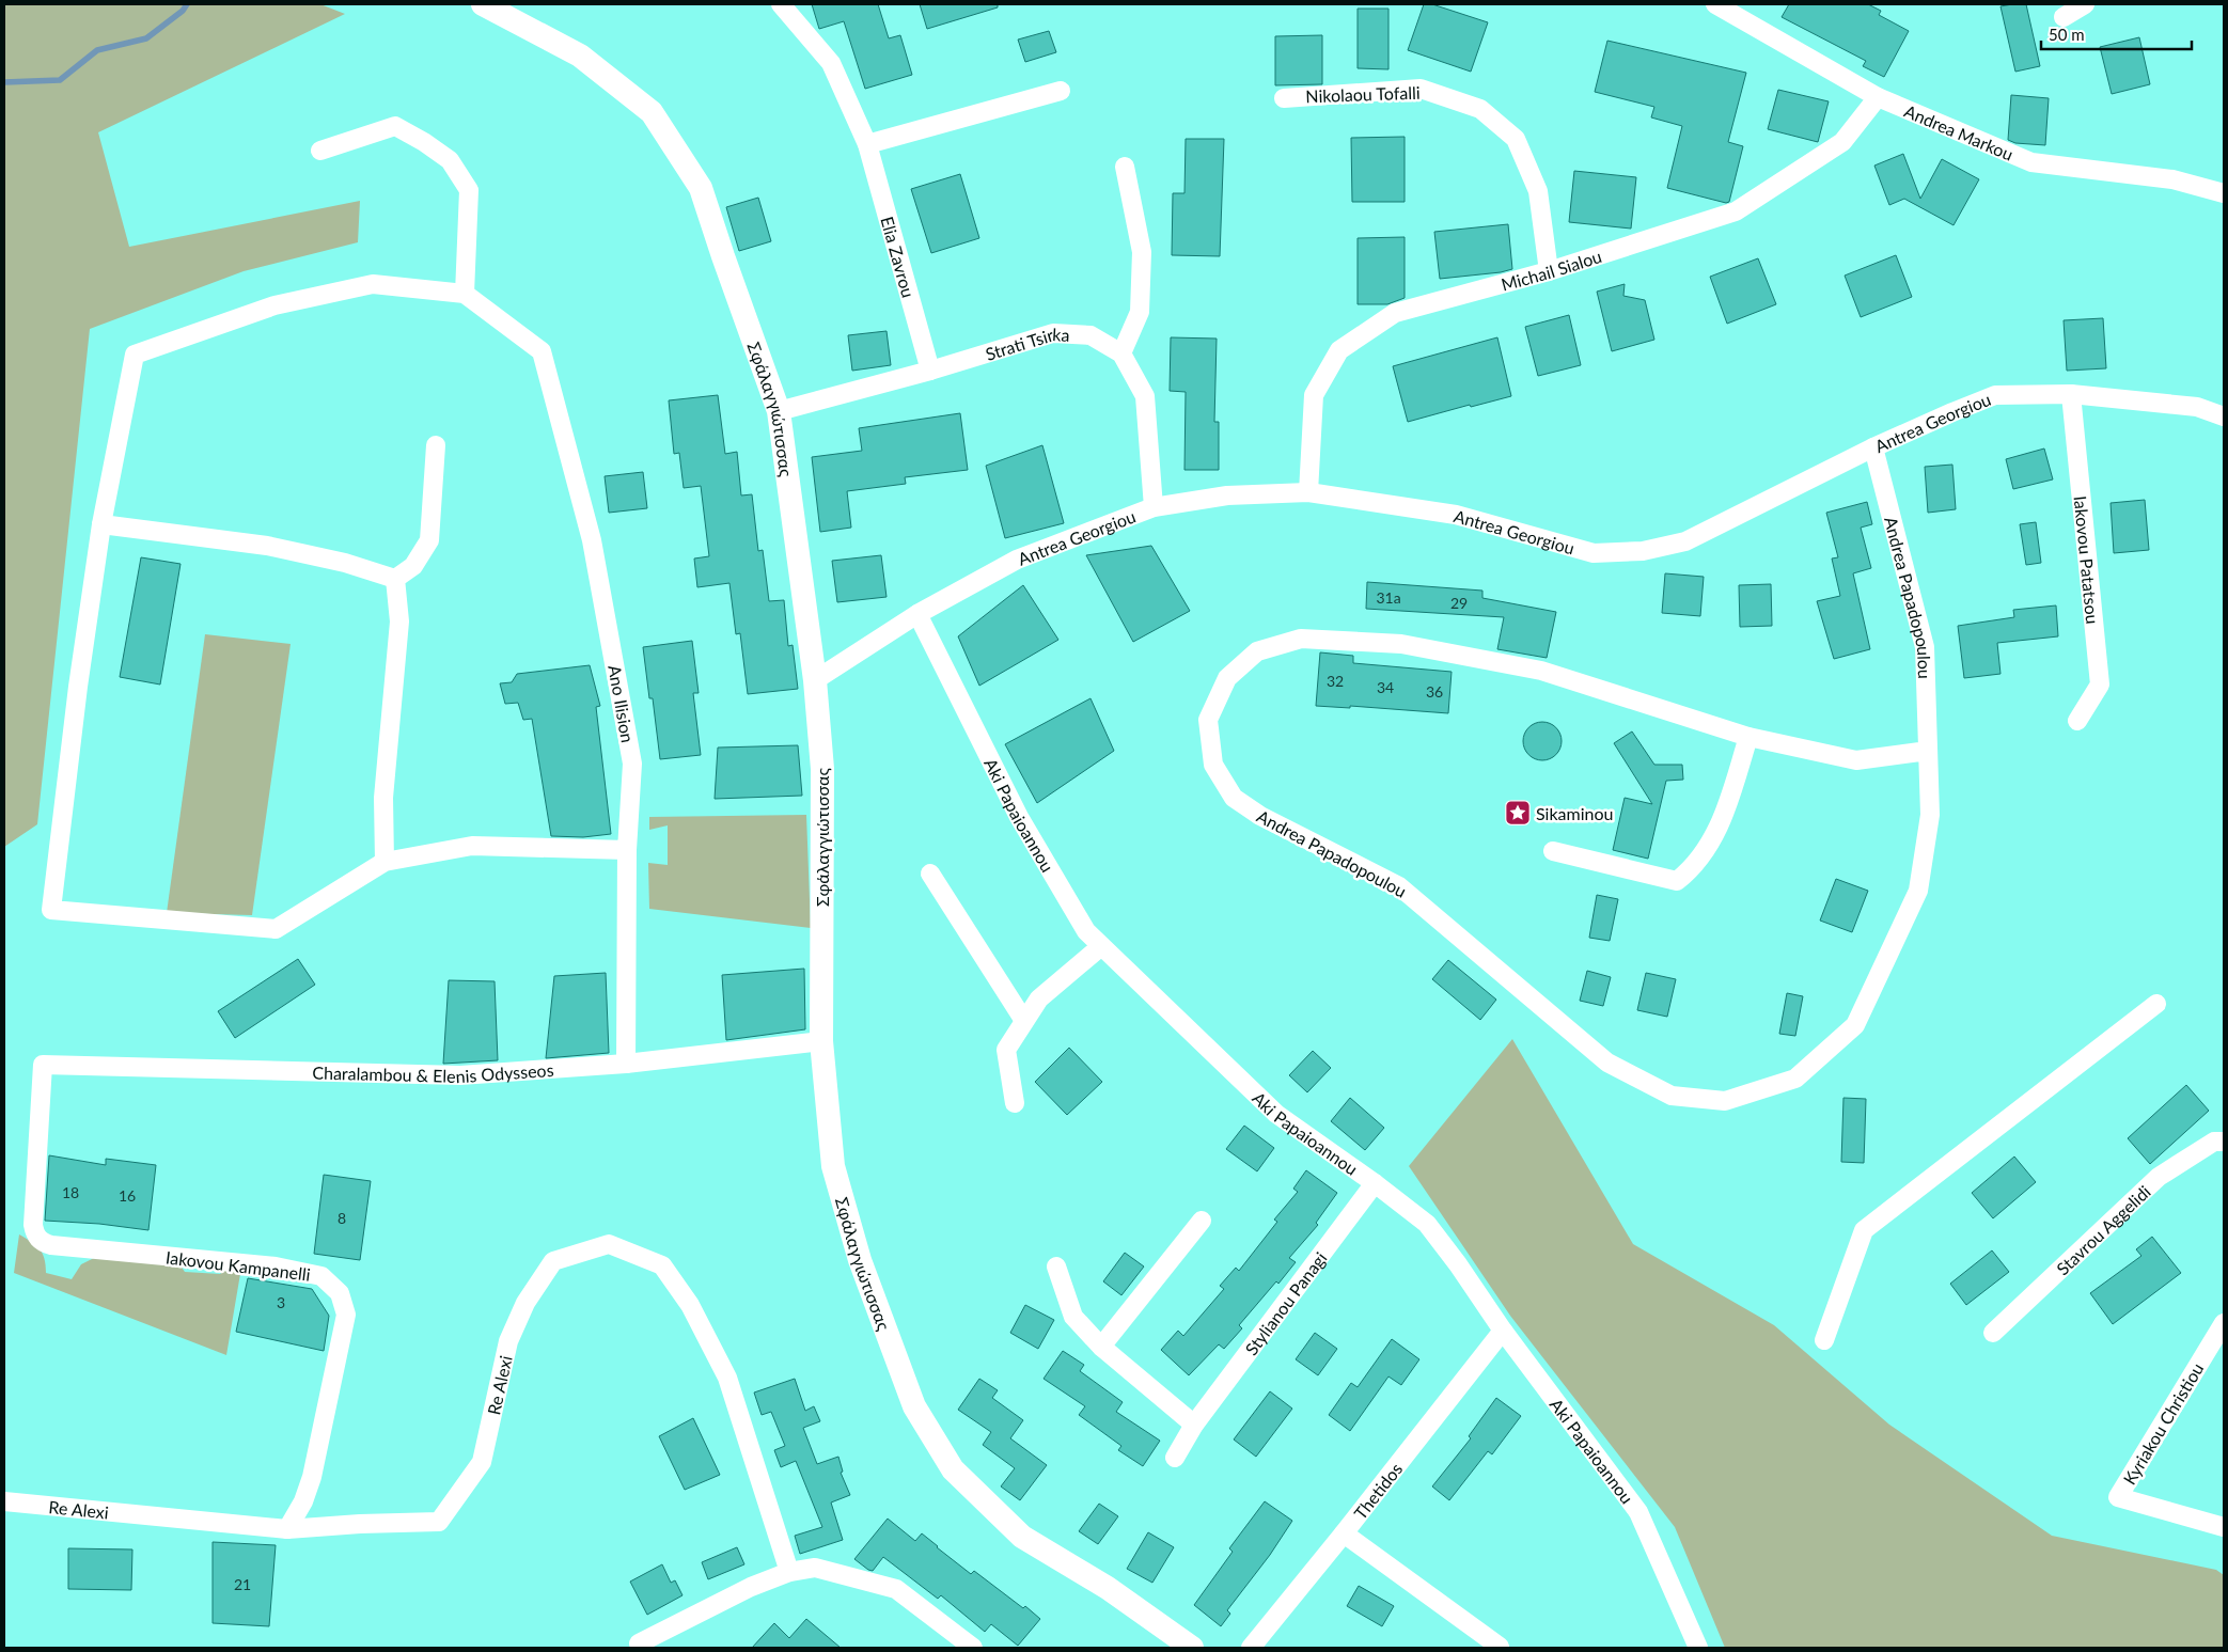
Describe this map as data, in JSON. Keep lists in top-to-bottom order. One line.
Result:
{"streets":{"street":["Nikolaou Tofalli","Andrea Markou","Elia Zavrou","Michail Sialou","Strati Tsirka","Σφάλαγγιώτισσας","Antrea Georgiou","Iakovou Patatsou","Andrea Papadopoulou","Ano Ilision","Aki Papaioannou","Charalambou & Elenis Odysseos","Stavrou Aggelidi","Iakovou Kampanelli","Stylianou Panagi","Re Alexi","Kyriakou Christiou","Thetidos"]},"crossings":[["Nikolaou Tofalli","Michail Sialou"],["Andrea Markou","Michail Sialou"],["Elia Zavrou","Strati Tsirka"],["Michail Sialou","Antrea Georgiou"],["Strati Tsirka","Σφάλαγγιώτισσας"],["Σφάλαγγιώτισσας","Antrea Georgiou"],["Σφάλαγγιώτισσας","Charalambou & Elenis Odysseos"],["Antrea Georgiou","Iakovou Patatsou"],["Antrea Georgiou","Andrea Papadopoulou"],["Antrea Georgiou","Aki Papaioannou"],["Ano Ilision","Charalambou & Elenis Odysseos"],["Aki Papaioannou","Stylianou Panagi"],["Aki Papaioannou","Thetidos"],["Charalambou & Elenis Odysseos","Iakovou Kampanelli"],["Iakovou Kampanelli","Re Alexi"]],"places":{"place":["Sikaminou"]},"house_numbers":["31a","29","32","34","36","18","16","8","3","21"],"scale_bar":"50 m"}
